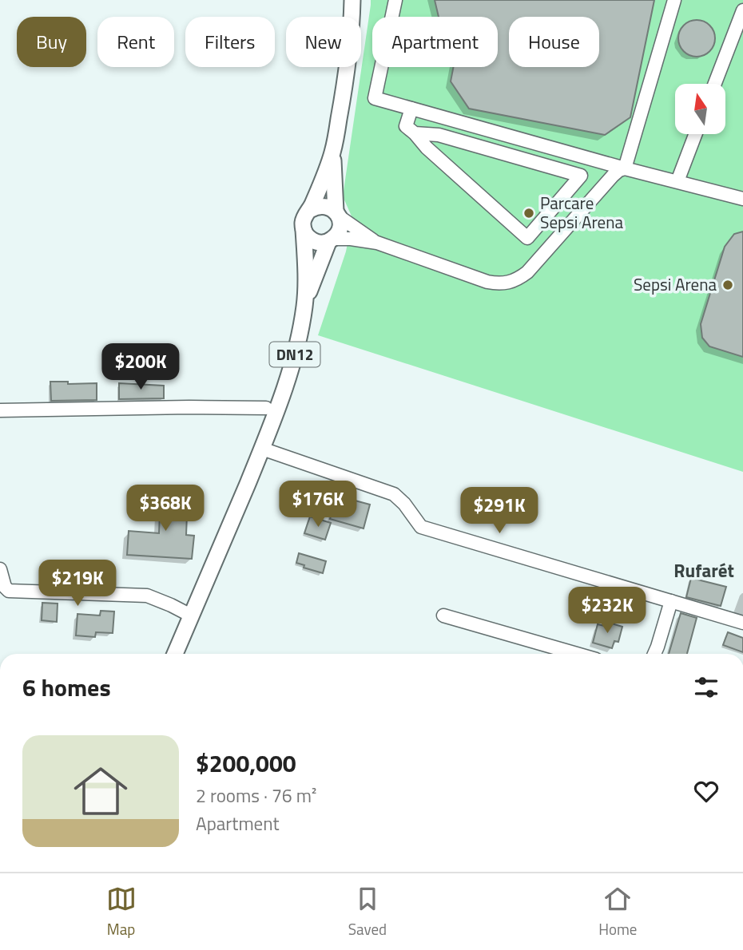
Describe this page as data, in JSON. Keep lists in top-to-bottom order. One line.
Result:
{"streets":{"main road":["DN12"]},"districts":["Rufarét"],"places":["Parcare Sepsi Arena","Sepsi Arena"],"north":"top","page":{"chip":["Buy","Rent","Filters","New","Apartment","House"],"price":["$200K","$176K","$368K","$291K","$219K","$232K"],"heading":"6 homes","list":[{"name":"$200,000","note":"2 rooms · 76 m² · Apartment"}],"tabs":["Map","Saved","Home"]}}
